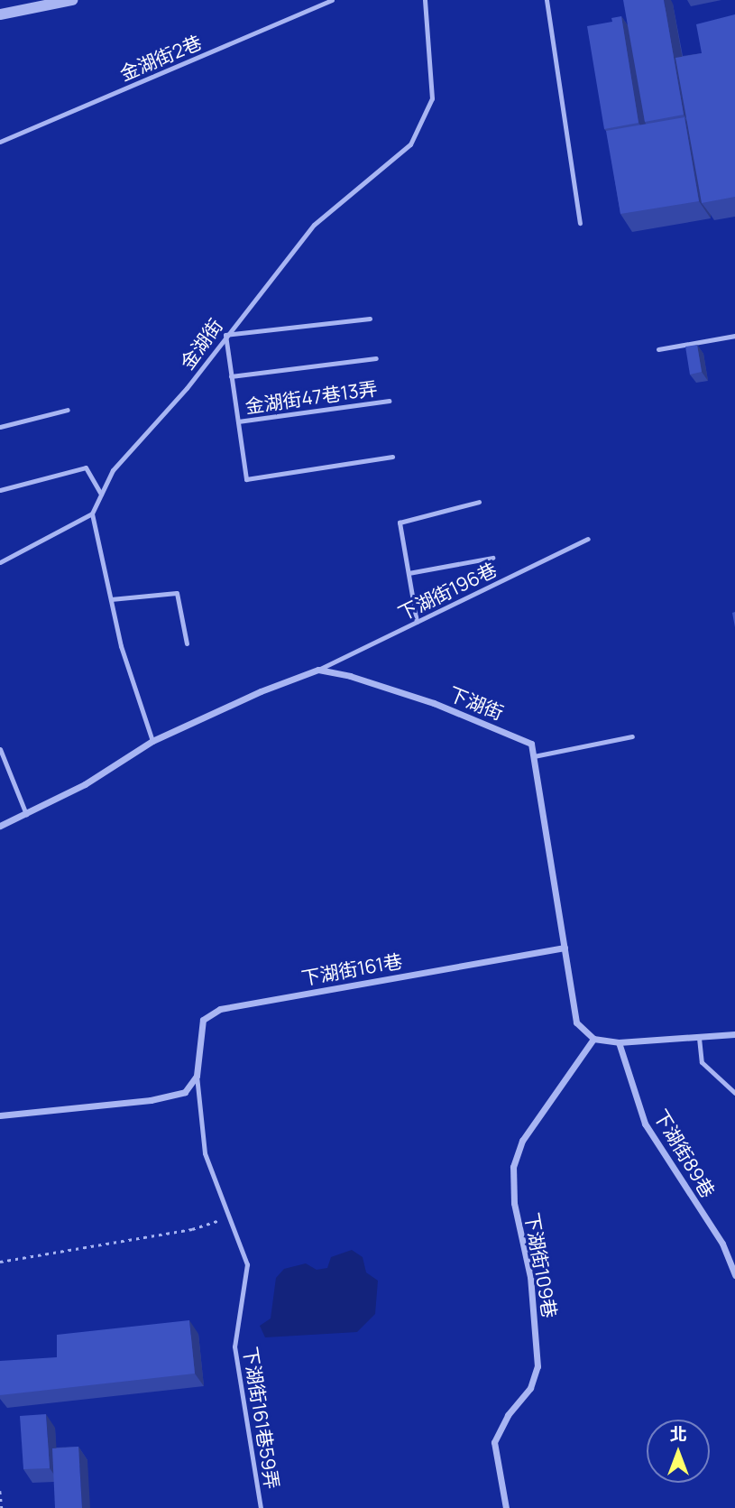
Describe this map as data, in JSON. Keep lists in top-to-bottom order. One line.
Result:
{"streets":{"street":["下湖街","下湖街161巷","下湖街89巷","下湖街109巷"],"lane":["金湖街2巷","金湖街","金湖街47巷13弄","下湖街196巷","下湖街161巷59弄"]},"crossings":[["下湖街196巷","下湖街"],["下湖街161巷","下湖街161巷59弄"]],"north":"top"}
